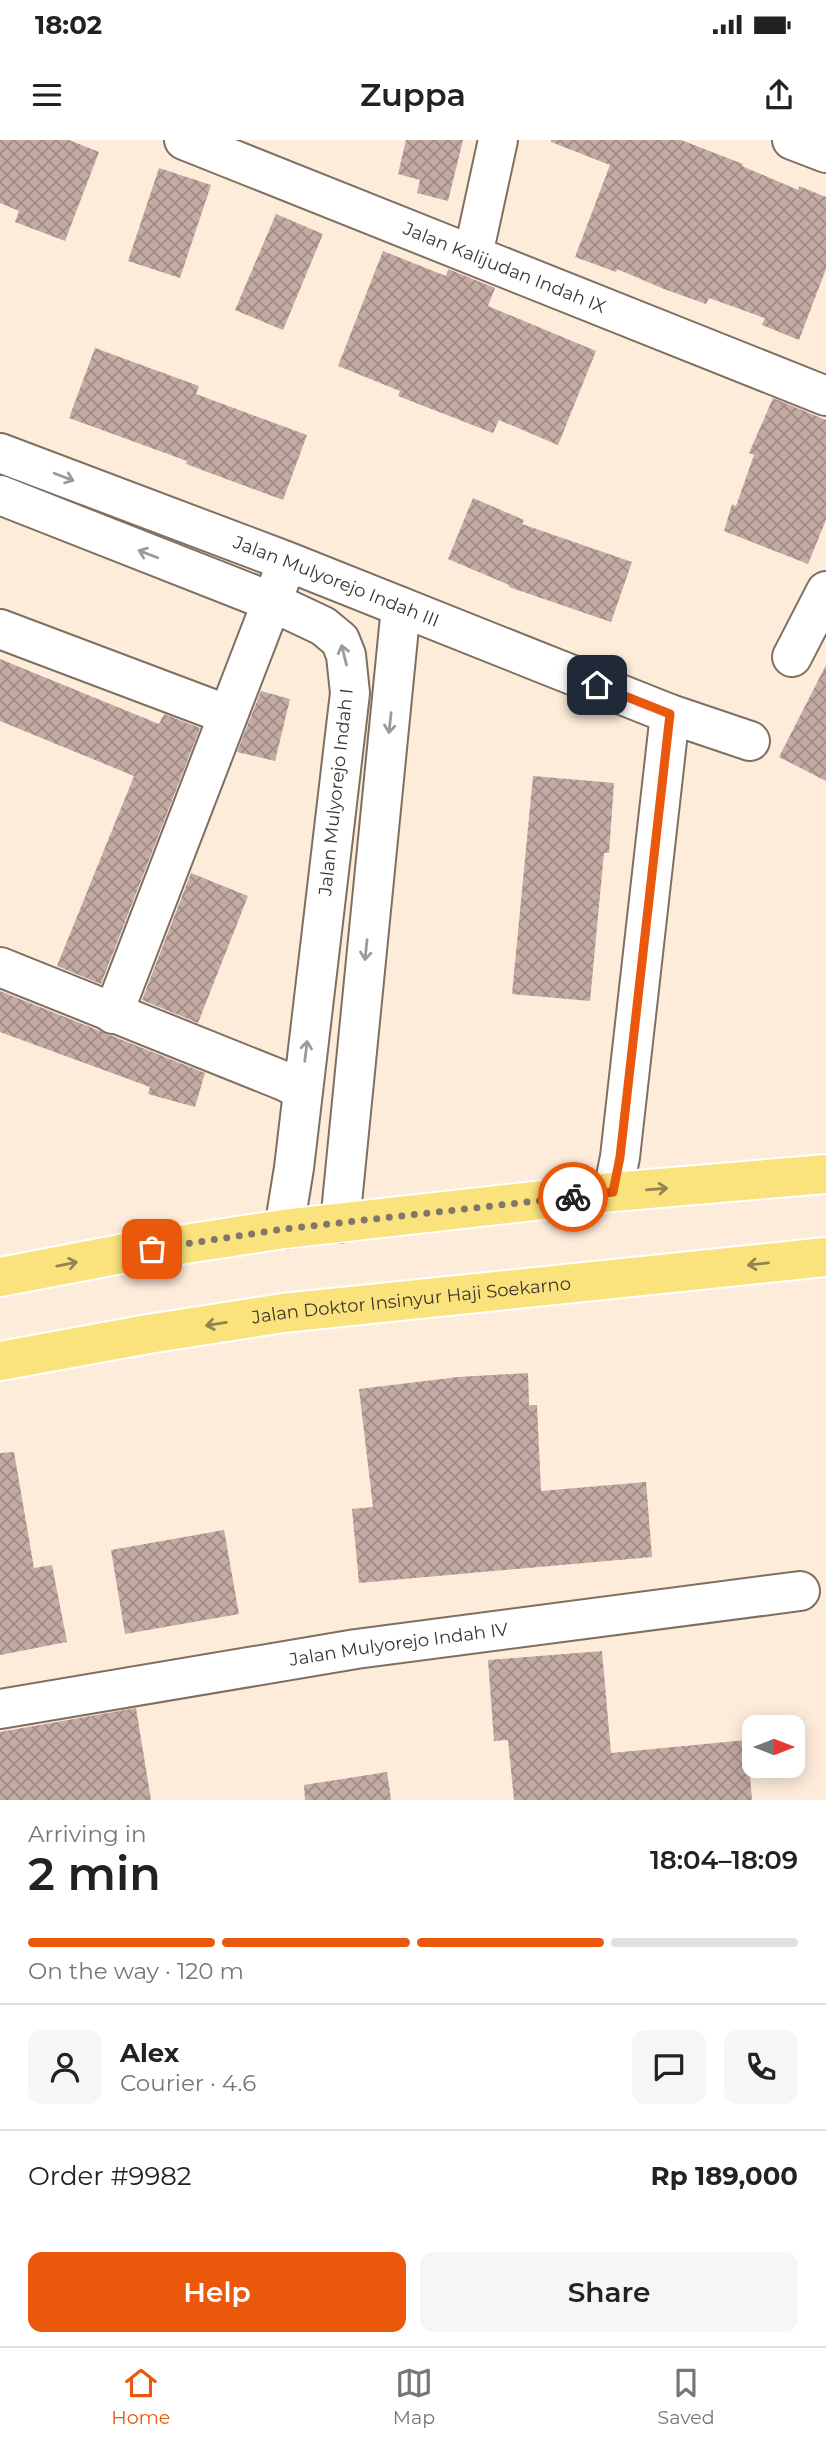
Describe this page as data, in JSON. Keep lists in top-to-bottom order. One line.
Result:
{"streets":{"main road":["Jalan Doktor Insinyur Haji Soekarno"],"street":["Jalan Kalijudan Indah IX","Jalan Mulyorejo Indah III","Jalan Mulyorejo Indah I","Jalan Mulyorejo Indah IV"]},"one_way":["Jalan Mulyorejo Indah I"],"north":"right","page":{"status":"18:02","header":"Zuppa","heading":["2 min","Arriving in","18:04–18:09"],"panel":["Alex","Courier · 4.6","Order #9982","Rp 189,000"],"bar":"On the way · 120 m","buttons":["Help","Share"],"tabs":["Home","Map","Saved"]}}
